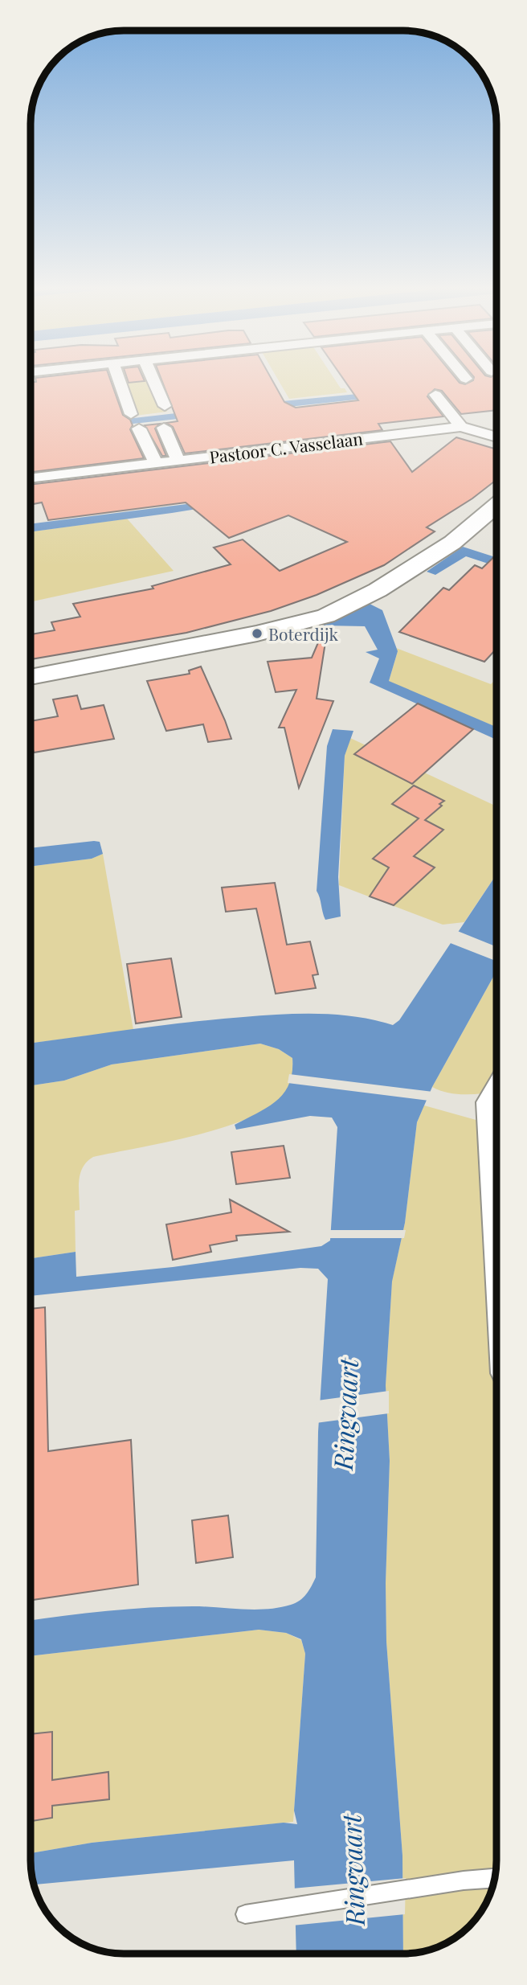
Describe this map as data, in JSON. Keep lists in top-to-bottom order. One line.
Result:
{"streets":{"street":["Pastoor C. Vasselaan"]},"water":["Ringvaart"],"places":["Boterdijk"]}
